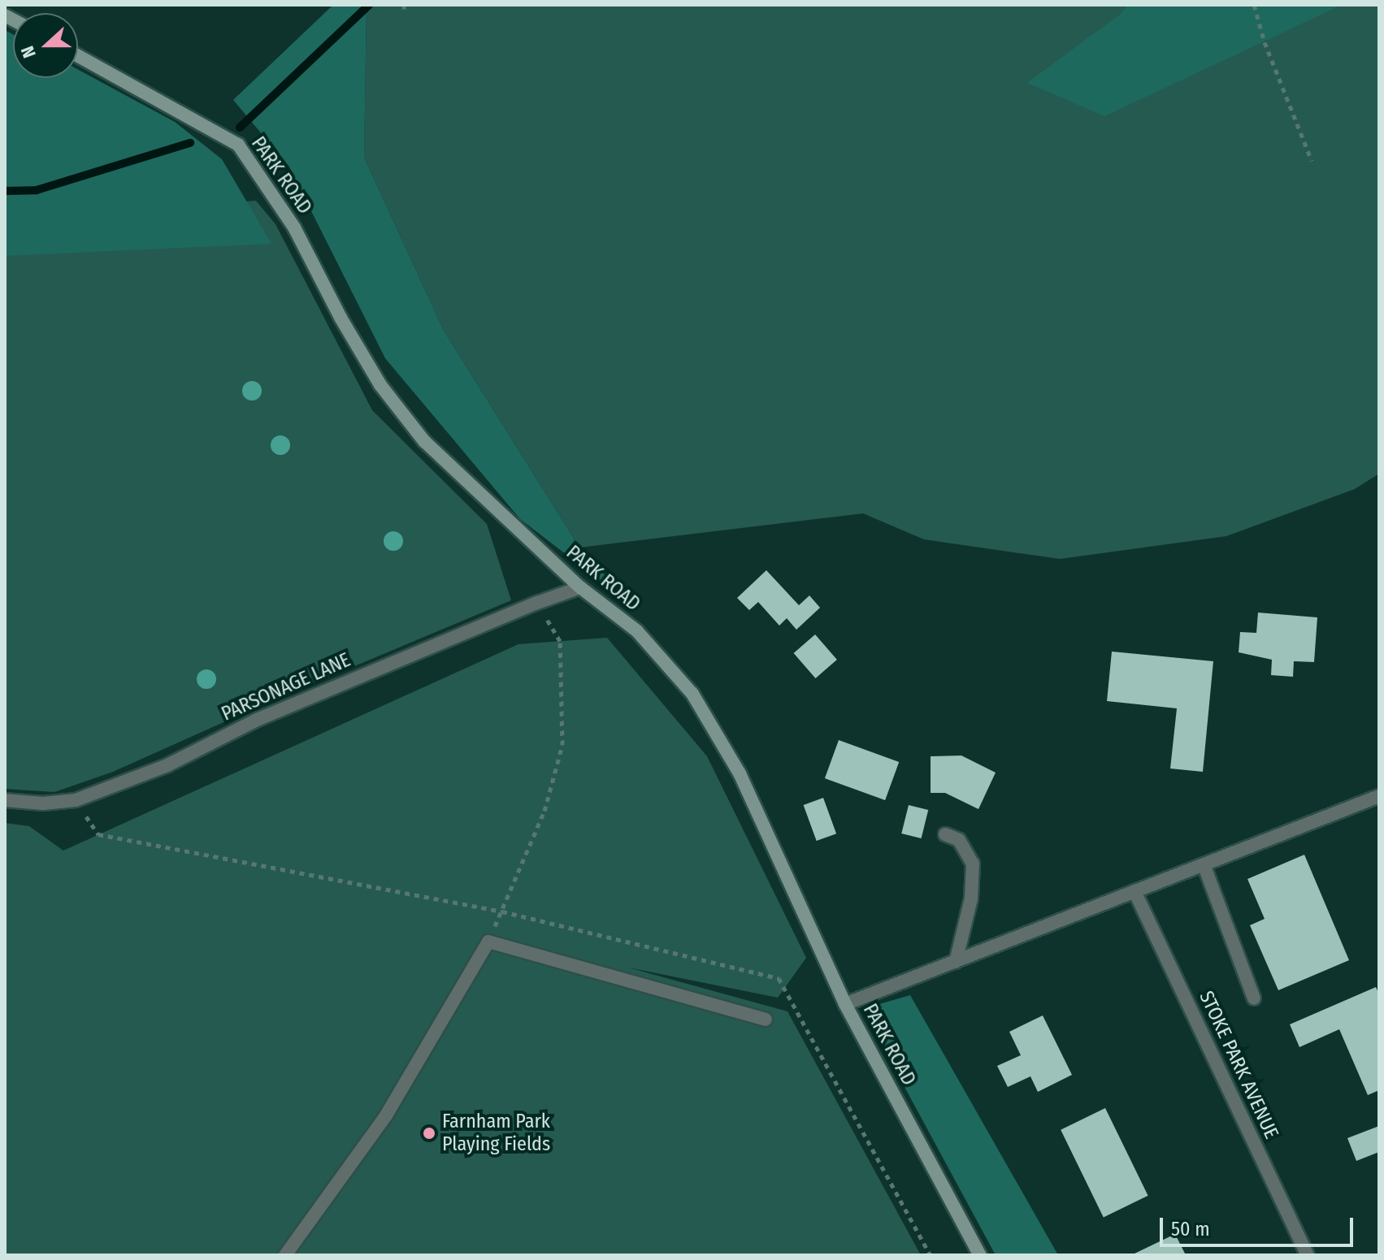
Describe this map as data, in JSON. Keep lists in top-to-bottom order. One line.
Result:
{"streets":{"main road":["PARK ROAD"],"street":["PARSONAGE LANE","STOKE PARK AVENUE"]},"crossings":[["PARK ROAD","PARSONAGE LANE"]],"places":["Farnham Park Playing Fields"],"scale_bar":"50 m","north":"left"}
